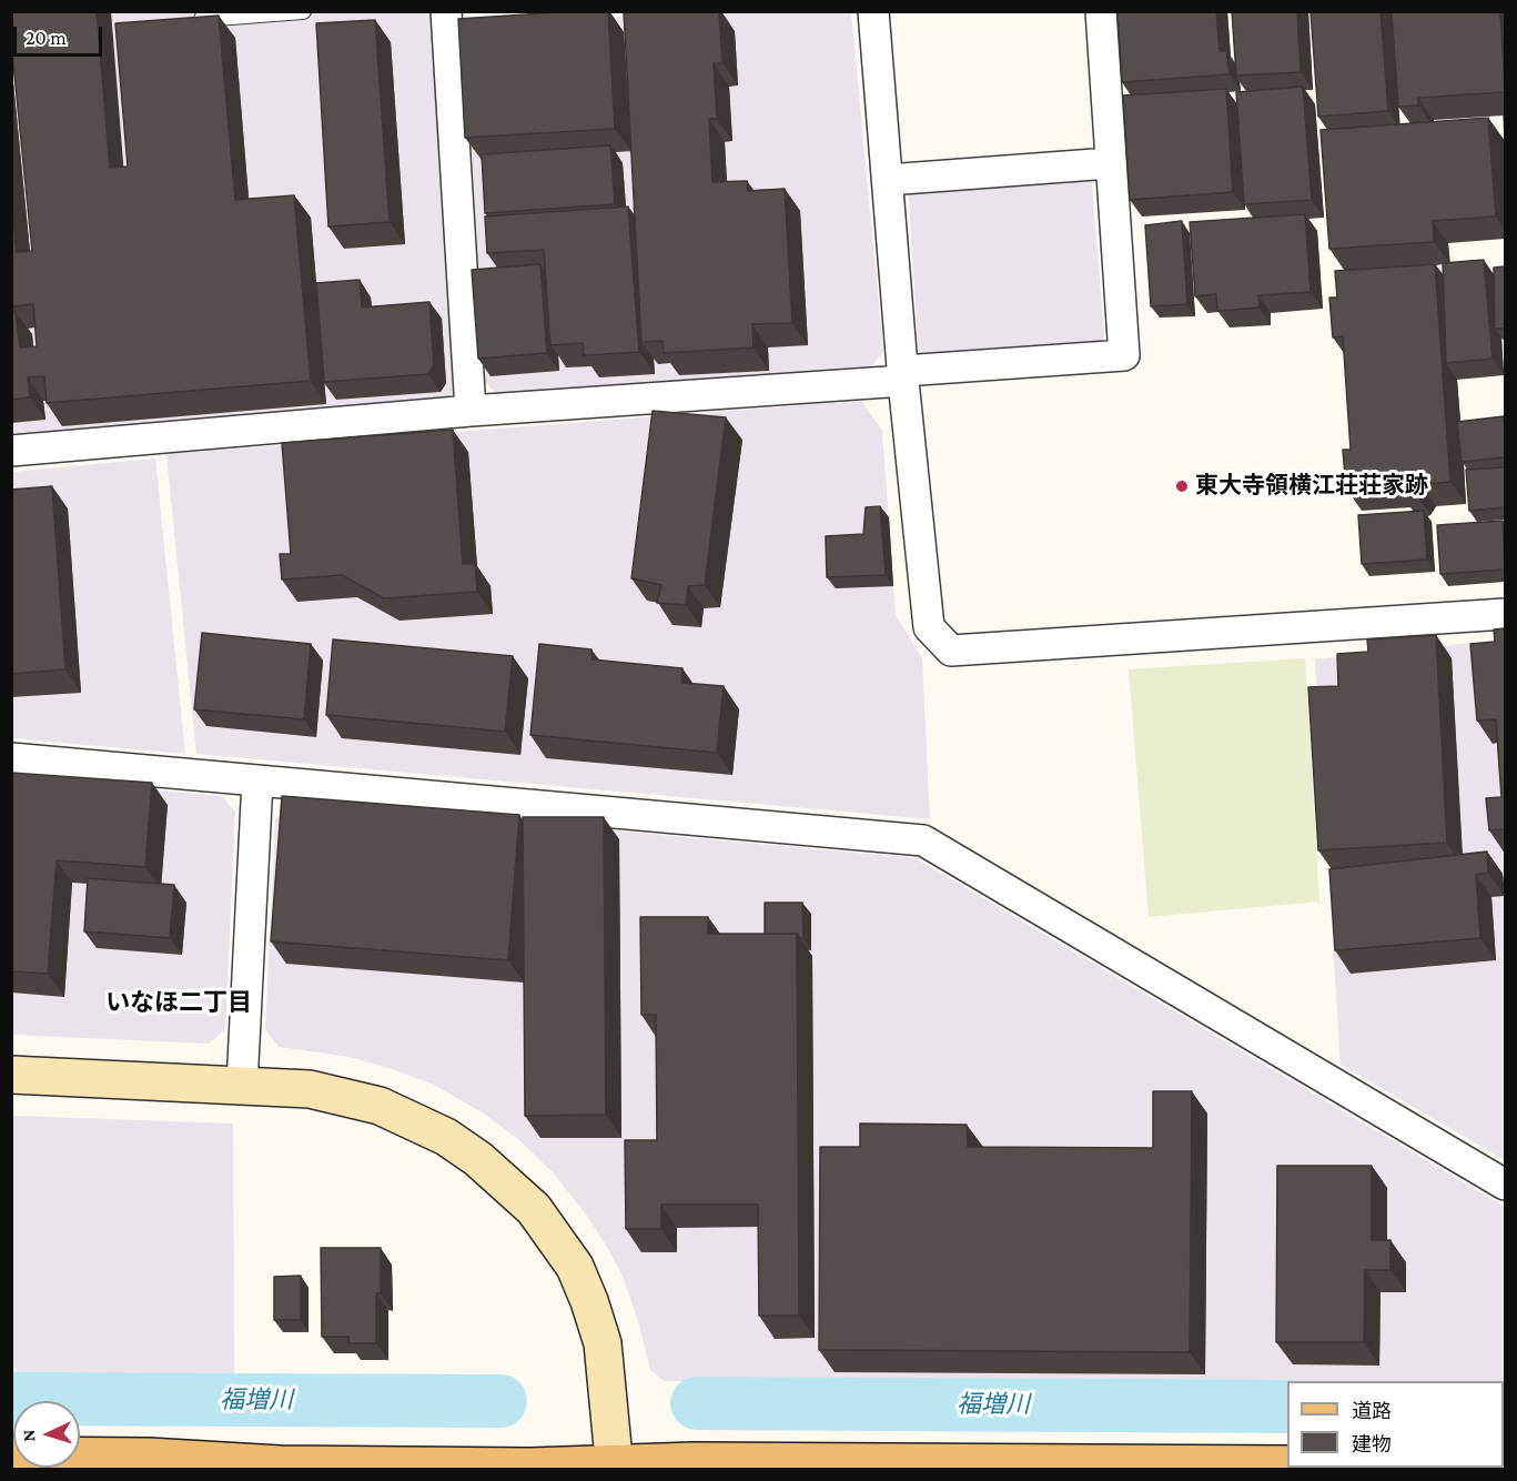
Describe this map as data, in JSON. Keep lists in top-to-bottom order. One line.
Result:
{"districts":["いなほ二丁目"],"water":["福増川"],"places":["東大寺領横江荘荘家跡"],"legend":["道路","建物"],"scale_bar":"20 m","north":"left"}
